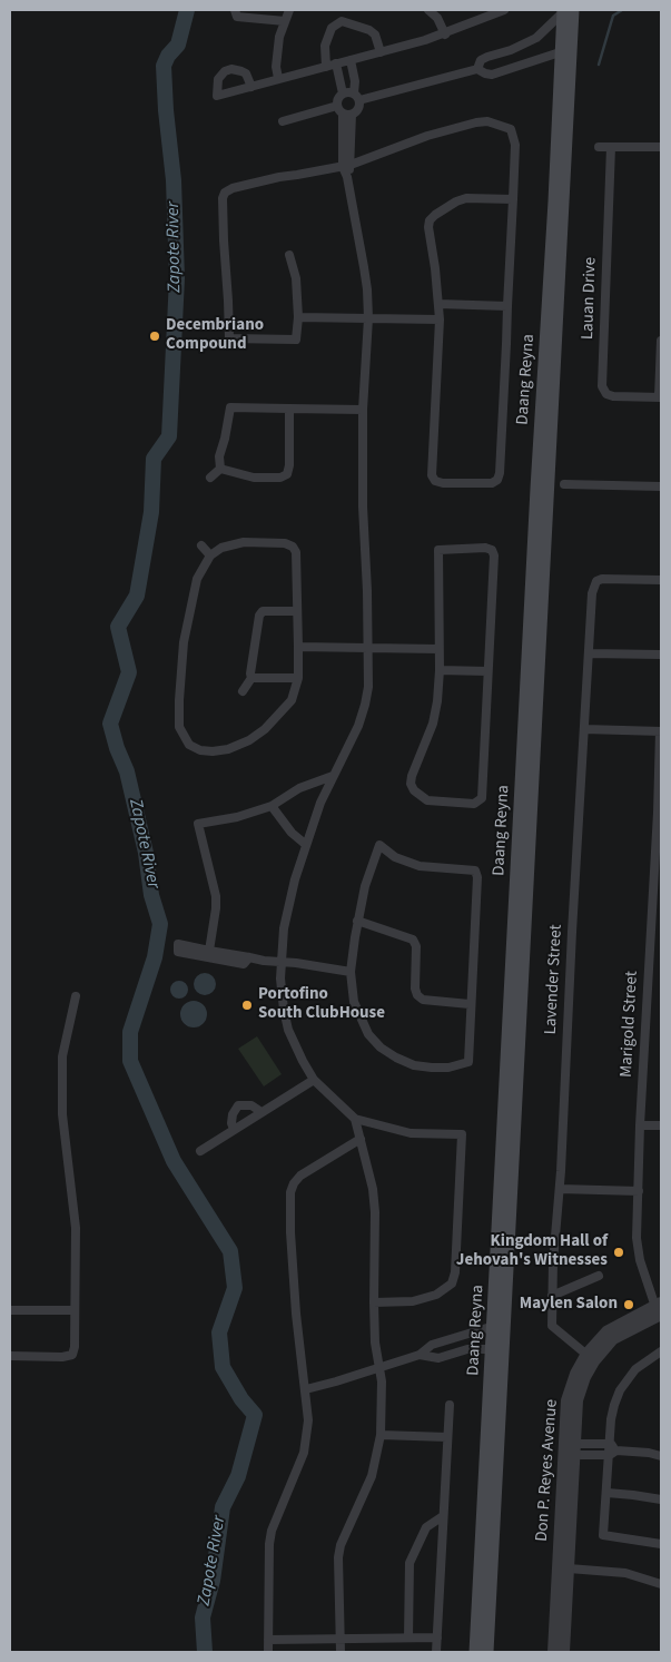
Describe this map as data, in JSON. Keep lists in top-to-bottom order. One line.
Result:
{"streets":{"main road":["Daang Reyna"],"street":["Lauan Drive","Lavender Street","Marigold Street","Don P. Reyes Avenue"]},"crossings":[["Lavender Street","Don P. Reyes Avenue"],["Marigold Street","Don P. Reyes Avenue"]],"water":["Zapote River"],"places":["Decembriano Compound","Portofino South ClubHouse","Kingdom Hall of Jehovah's Witnesses","Maylen Salon"]}
